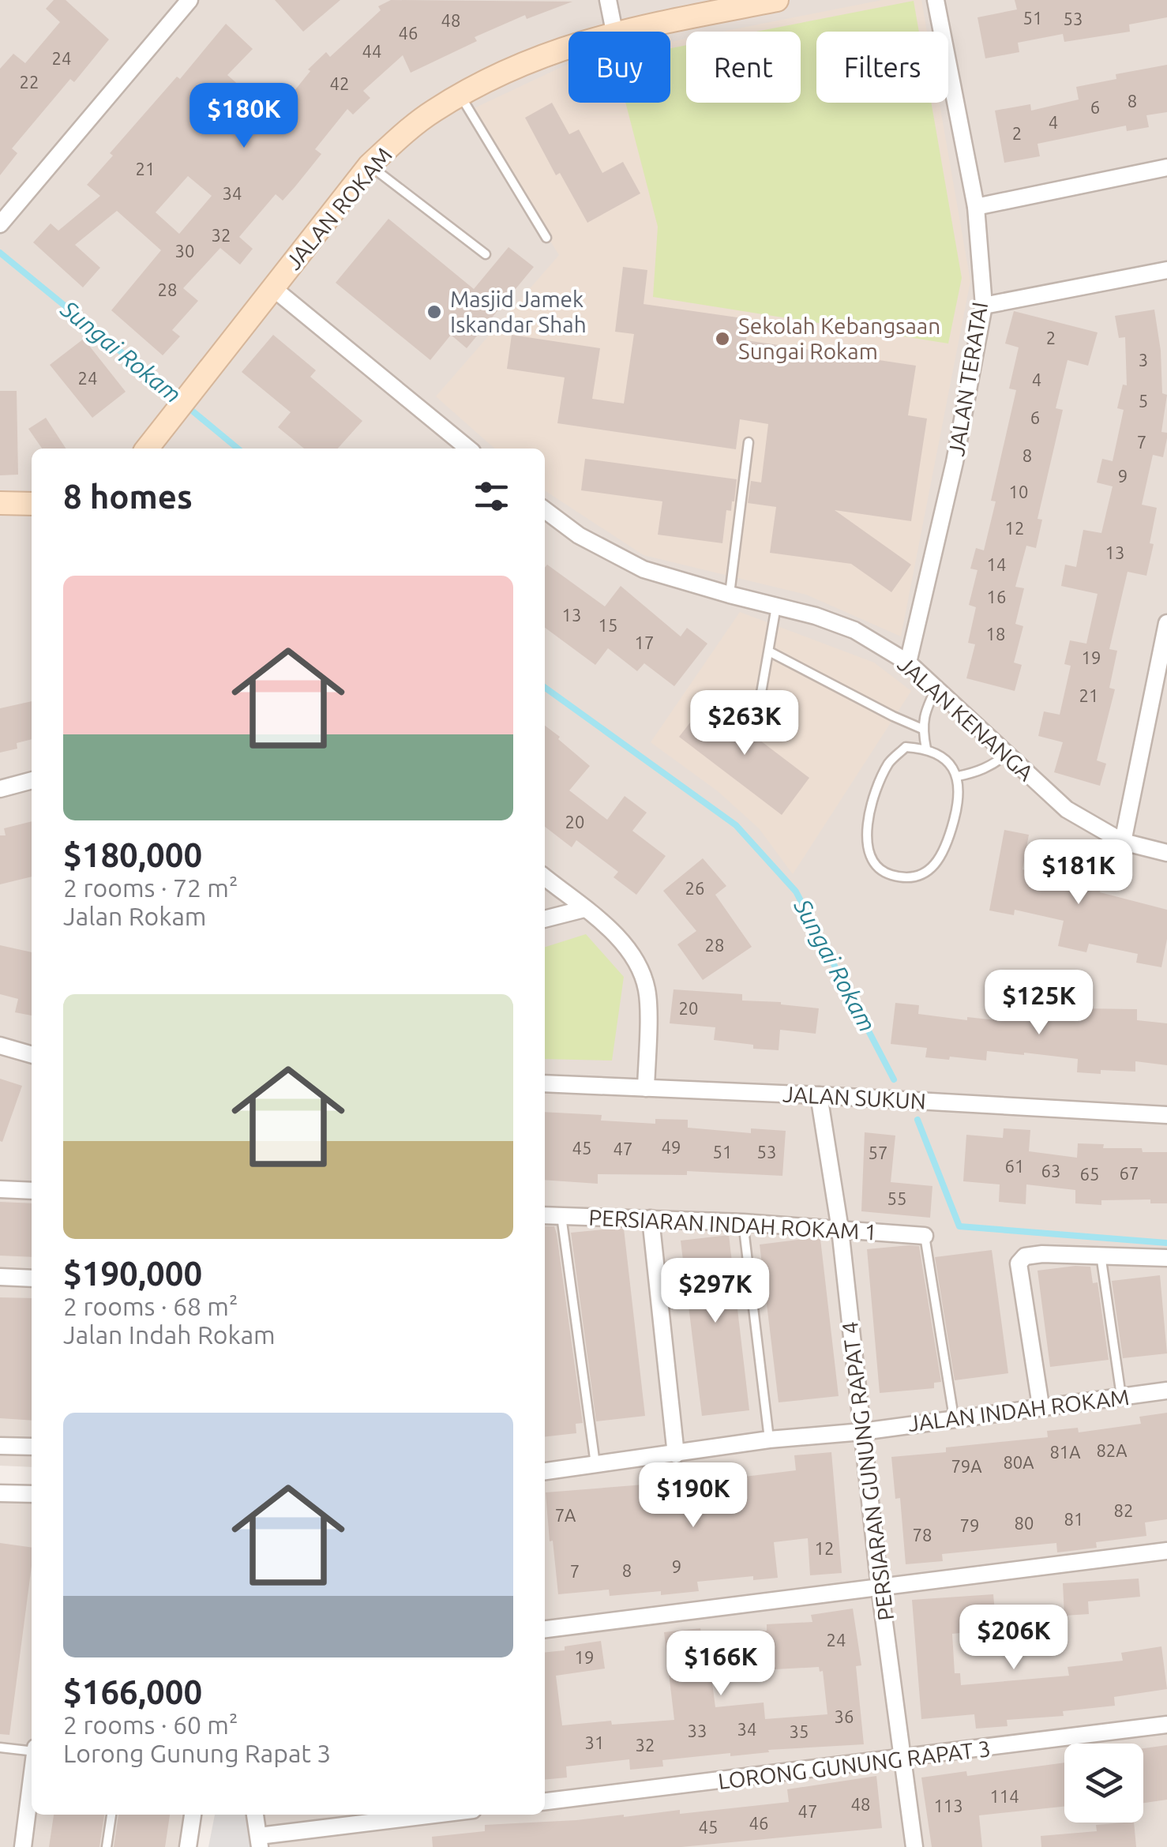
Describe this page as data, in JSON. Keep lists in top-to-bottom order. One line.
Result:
{"streets":{"main road":["JALAN ROKAM"],"street":["JALAN TERATAI","JALAN KENANGA","JALAN SUKUN","PERSIARAN INDAH ROKAM 1","JALAN INDAH ROKAM","PERSIARAN GUNUNG RAPAT 4","LORONG GUNUNG RAPAT 3"]},"crossings":[["JALAN TERATAI","JALAN KENANGA"],["JALAN SUKUN","PERSIARAN GUNUNG RAPAT 4"],["PERSIARAN INDAH ROKAM 1","PERSIARAN GUNUNG RAPAT 4"],["JALAN INDAH ROKAM","PERSIARAN GUNUNG RAPAT 4"],["PERSIARAN GUNUNG RAPAT 4","LORONG GUNUNG RAPAT 3"]],"water":["Sungai Rokam"],"places":["Masjid Jamek Iskandar Shah","Sekolah Kebangsaan Sungai Rokam"],"house_numbers":["51","53","48","46","44","24","22","42","8","6","4","2","21","34","32","30","28","2","3","24","4","5","6","7","8","9","10","12","13","14","16","13","15","18","17","19","21","20","26","28","20","49","45","47","51","53","57","61","63","67","65","55","82A","81A","80A","79A","82","7A","81","80","79","78","12","9","8","7","24","19","36","34","33","35","31","32","114","48","113","47","46","45"],"page":{"chip":["Buy","Rent","Filters"],"price":["$180K","$263K","$181K","$125K","$297K","$190K","$206K","$166K"],"heading":"8 homes","list":[{"name":"$180,000","note":"2 rooms · 72 m² · Jalan Rokam"},{"name":"$190,000","note":"2 rooms · 68 m² · Jalan Indah Rokam"},{"name":"$166,000","note":"2 rooms · 60 m² · Lorong Gunung Rapat 3"}]}}
